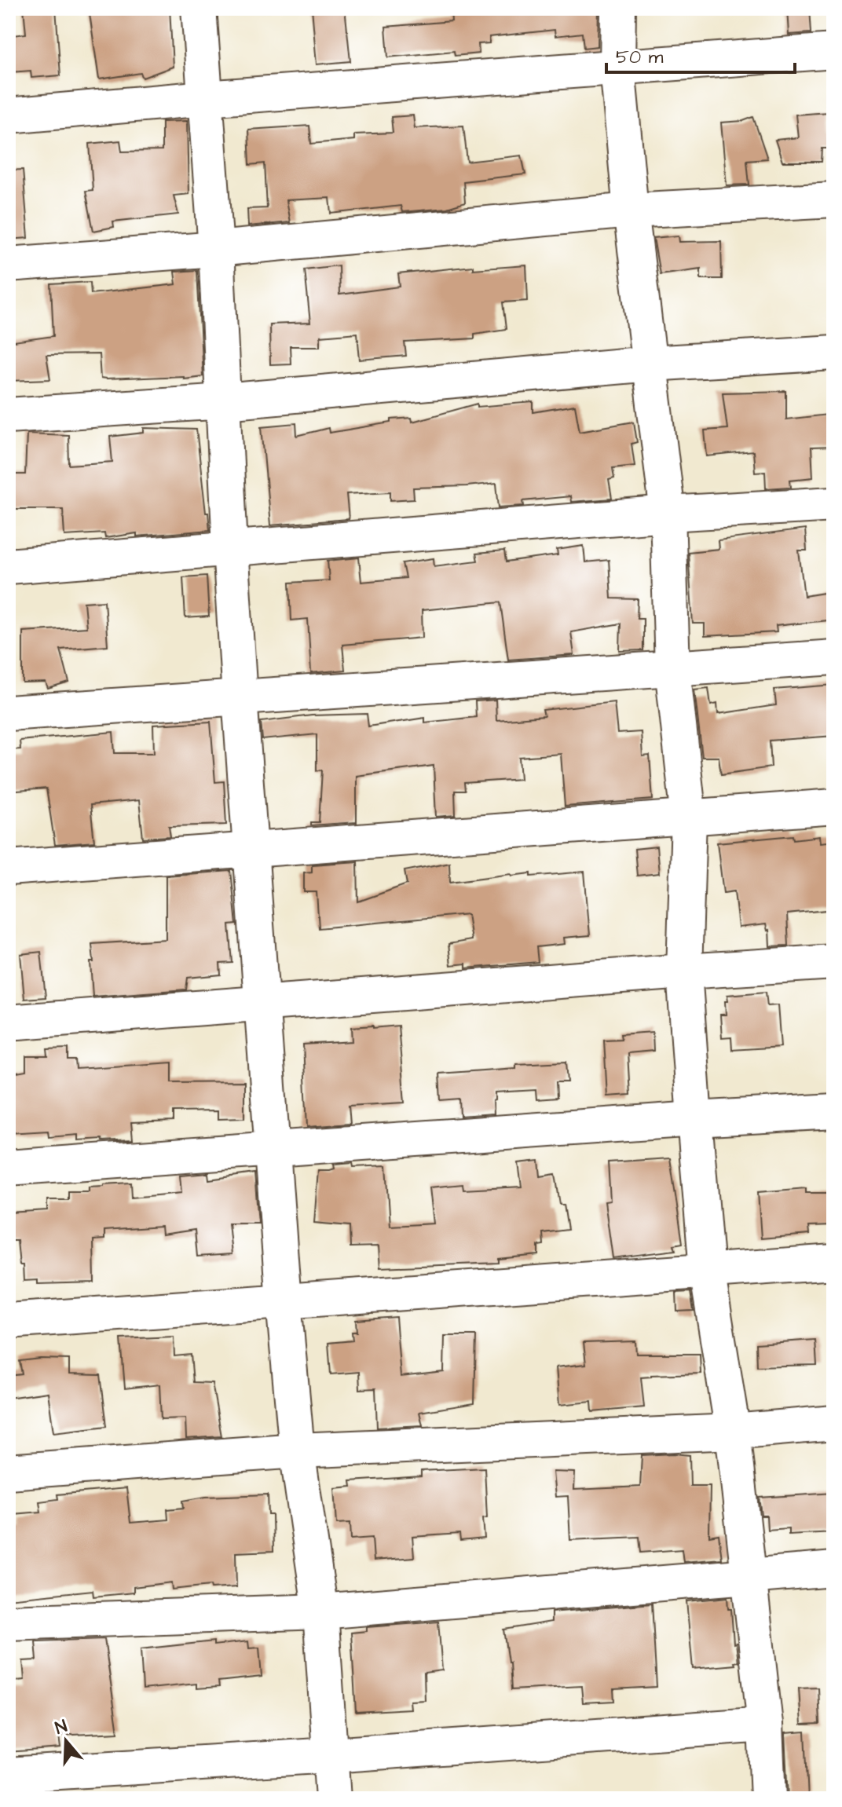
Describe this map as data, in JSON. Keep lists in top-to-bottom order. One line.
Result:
{"scale_bar":"50 m","north":"top"}
